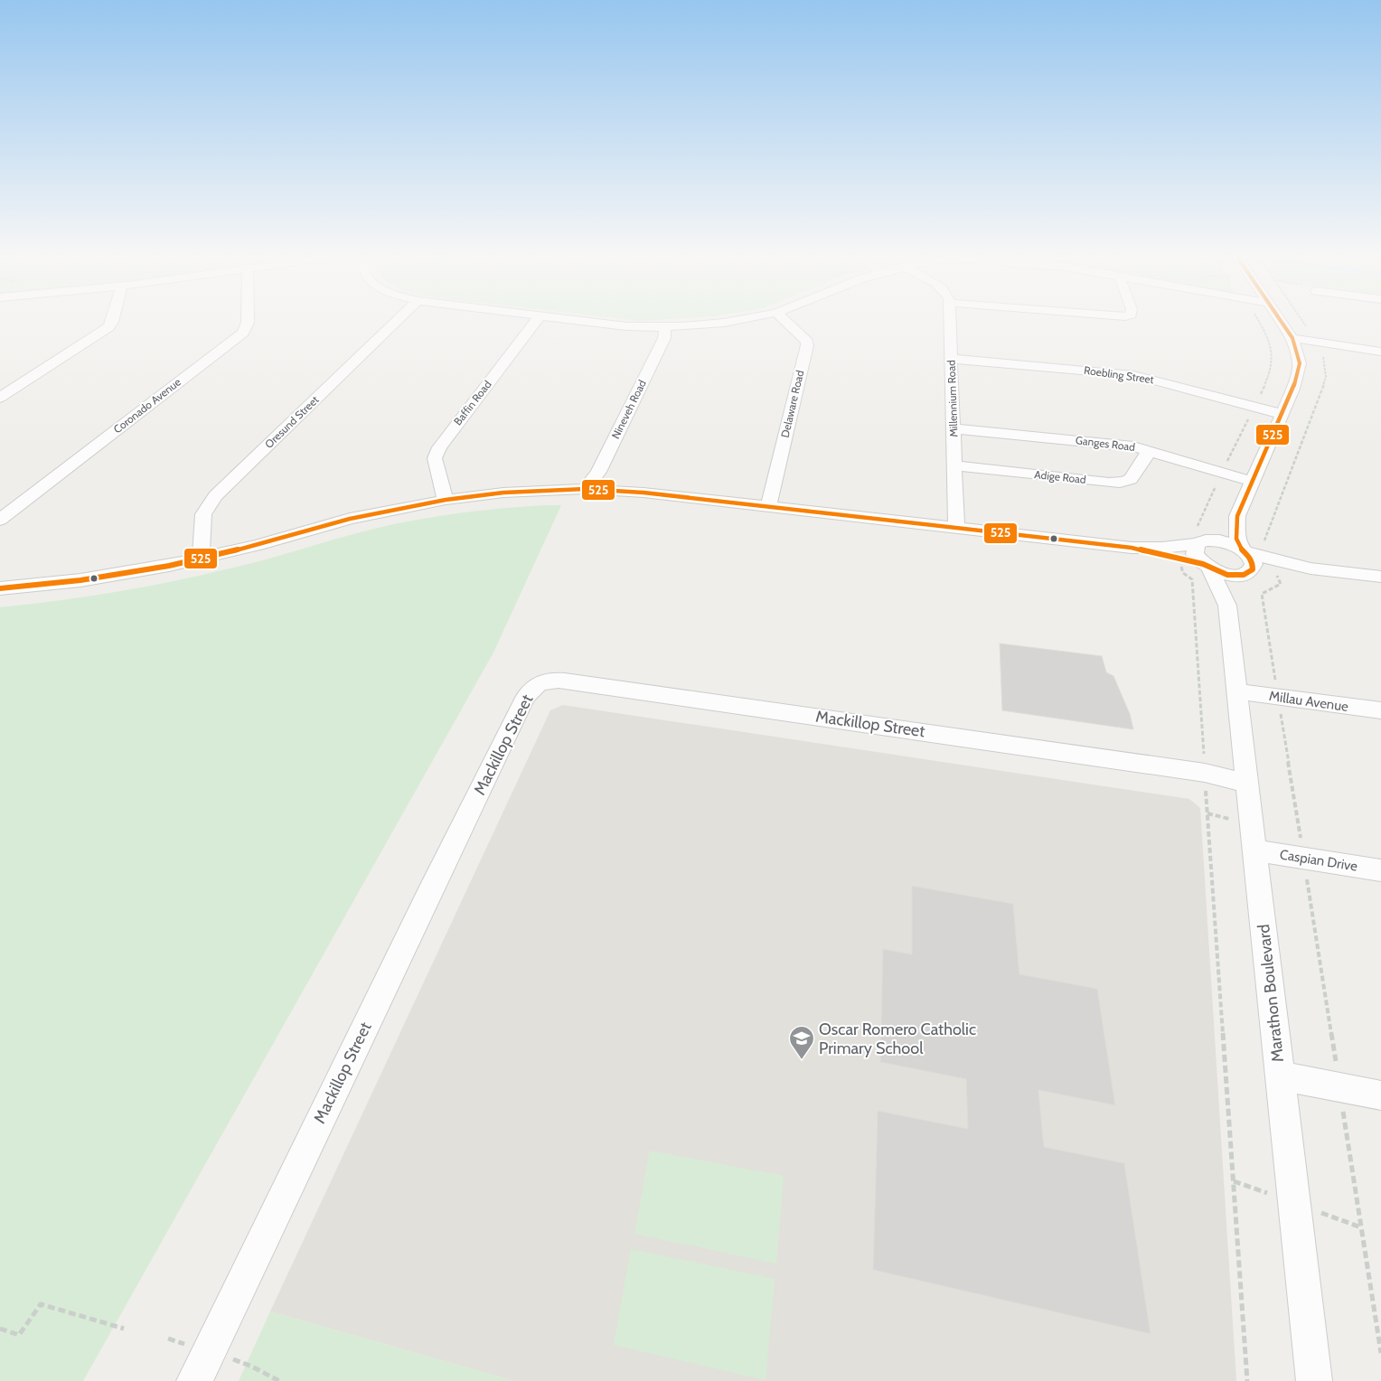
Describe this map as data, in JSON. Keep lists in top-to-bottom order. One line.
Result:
{"streets":{"street":["Roebling Street","Millennium Road","Baffin Road","Delaware Road","Coronado Avenue","Nineveh Road","Oresund Street","Ganges Road","Adige Road","Millau Avenue","Mackillop Street","Caspian Drive","Marathon Boulevard"]},"crossings":[["Roebling Street","Millennium Road"],["Millennium Road","Ganges Road"],["Millennium Road","Adige Road"],["Ganges Road","Adige Road"],["Millau Avenue","Marathon Boulevard"],["Mackillop Street","Marathon Boulevard"],["Caspian Drive","Marathon Boulevard"]],"places":{"school or university":["Oscar Romero Catholic Primary School"]},"lines":["transit line 525"]}
